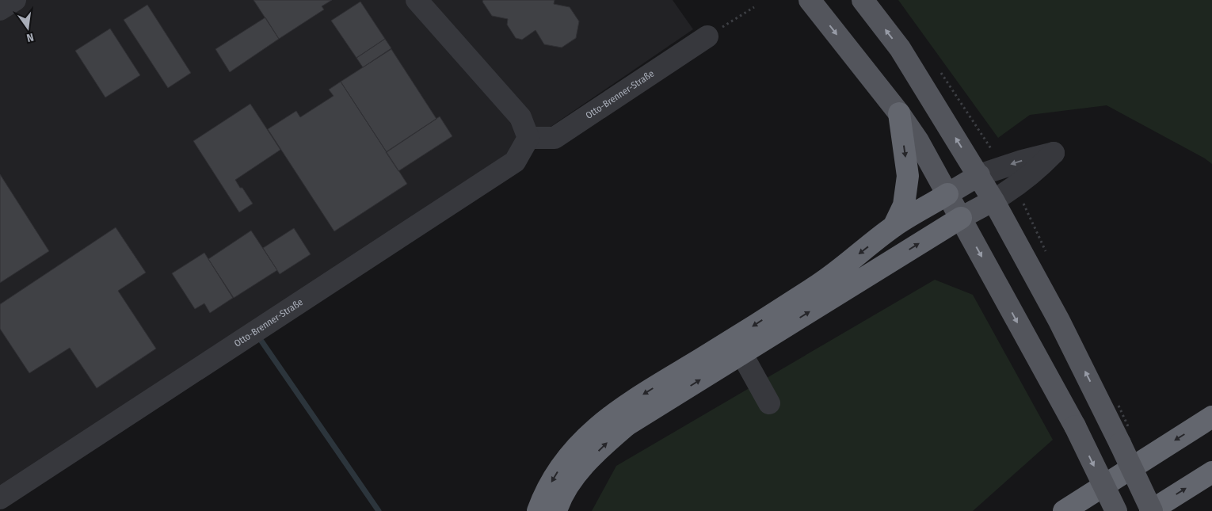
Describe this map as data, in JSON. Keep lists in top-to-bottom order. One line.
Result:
{"streets":{"street":["Otto-Brenner-Straße"]},"north":"bottom"}
